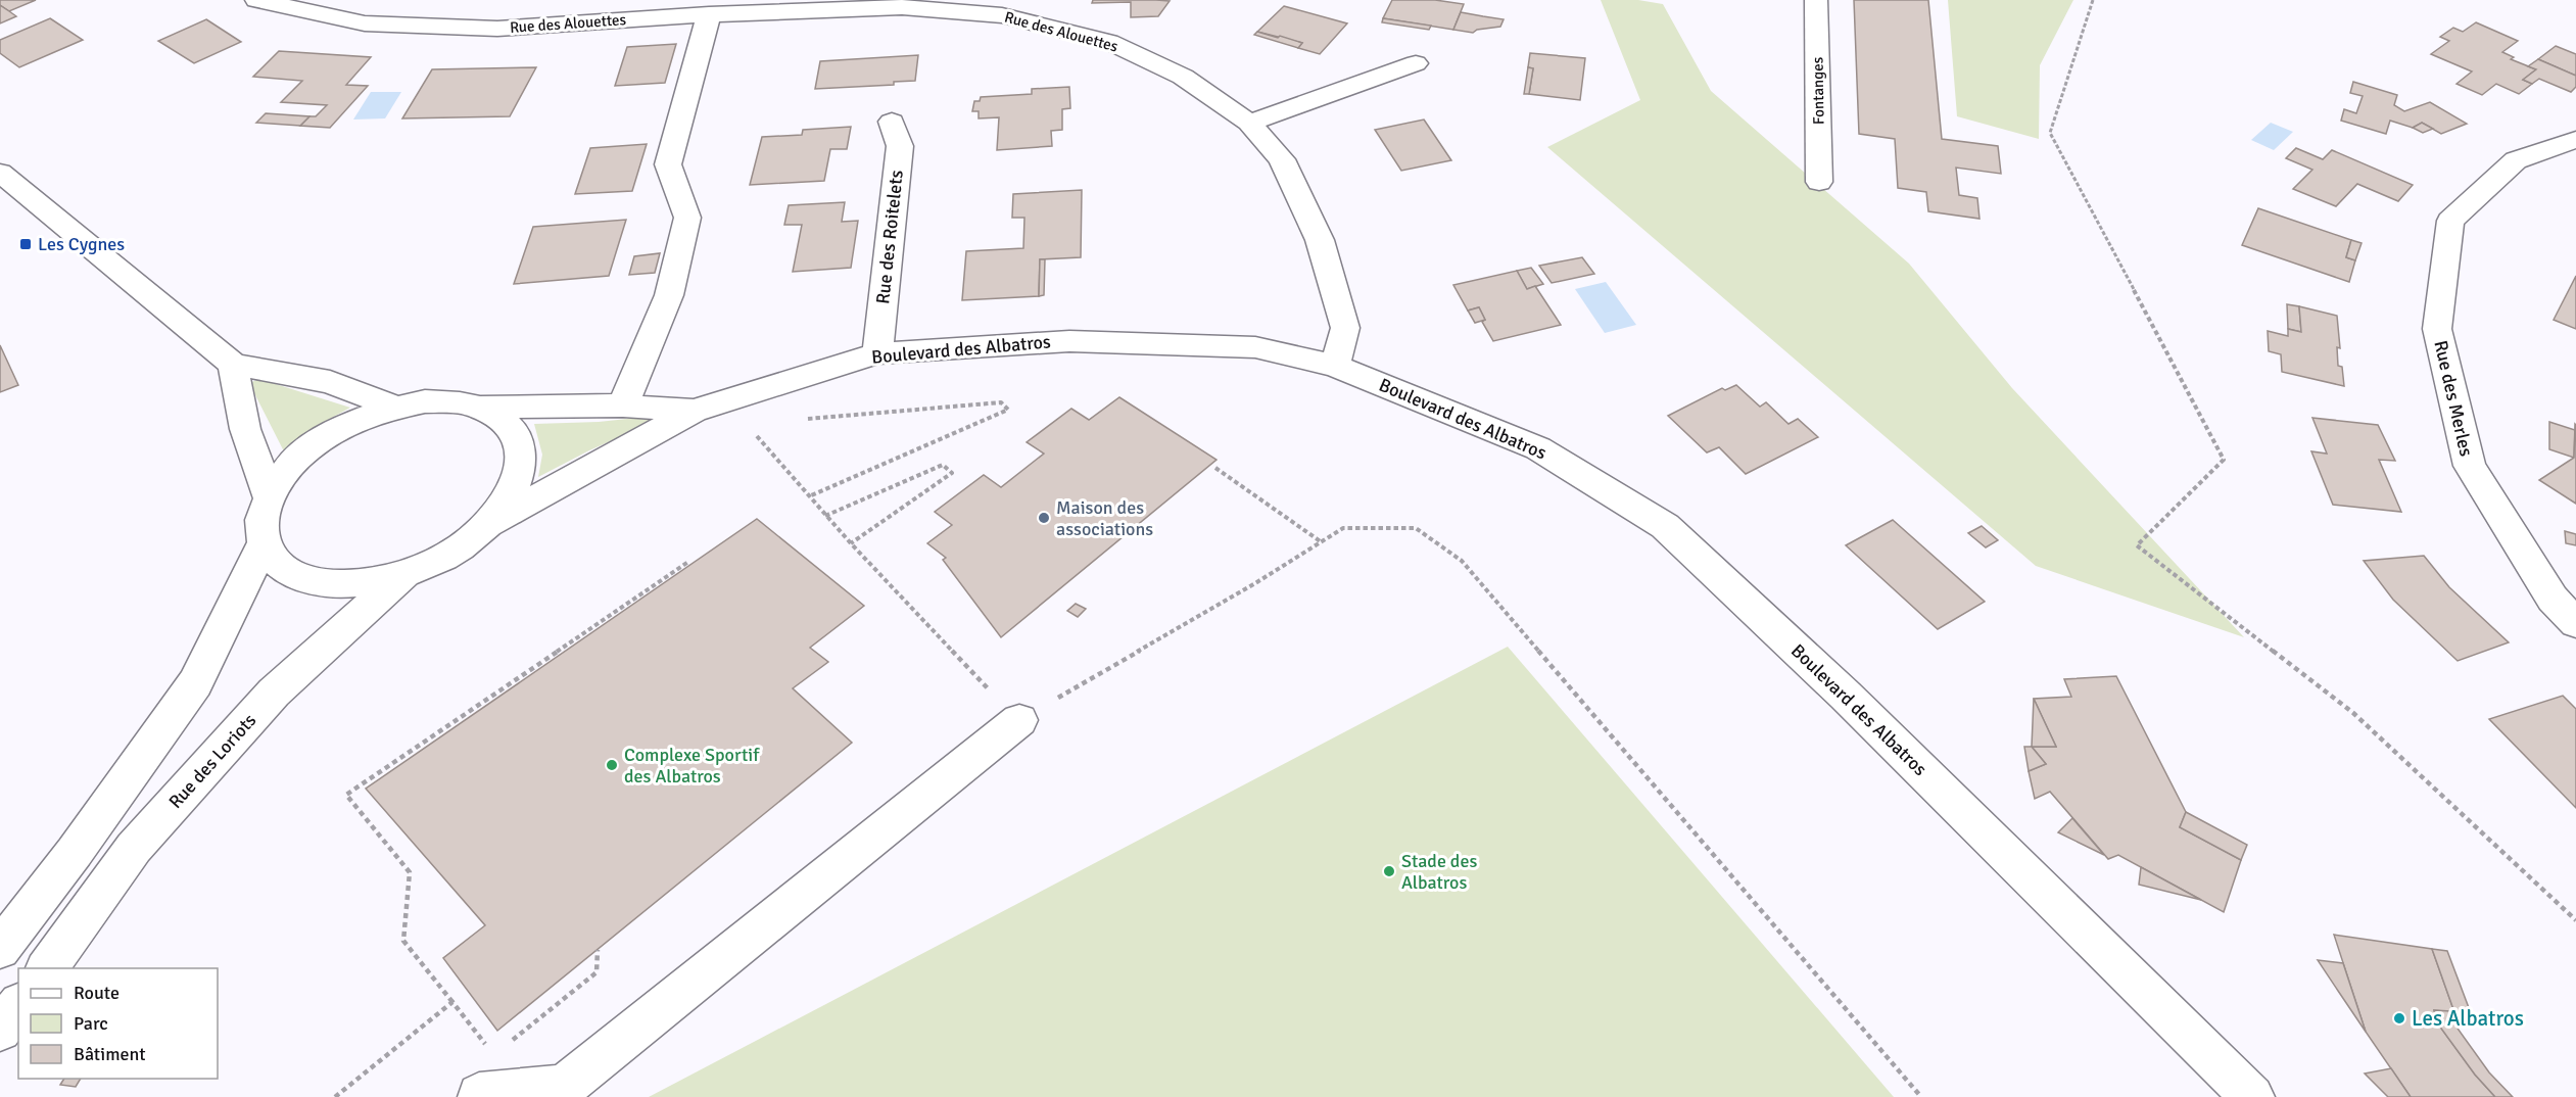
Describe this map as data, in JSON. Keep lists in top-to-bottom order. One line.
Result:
{"streets":{"street":["Rue des Alouettes","Fontanges","Rue des Roitelets","Boulevard des Albatros","Rue des Merles","Rue des Loriots"]},"crossings":[["Rue des Alouettes","Boulevard des Albatros"],["Rue des Roitelets","Boulevard des Albatros"]],"places":{"transit":["Les Cygnes"],"other":["Maison des associations","Complexe Sportif des Albatros","Stade des Albatros","Les Albatros"]},"legend":["Route","Parc","Bâtiment"]}
